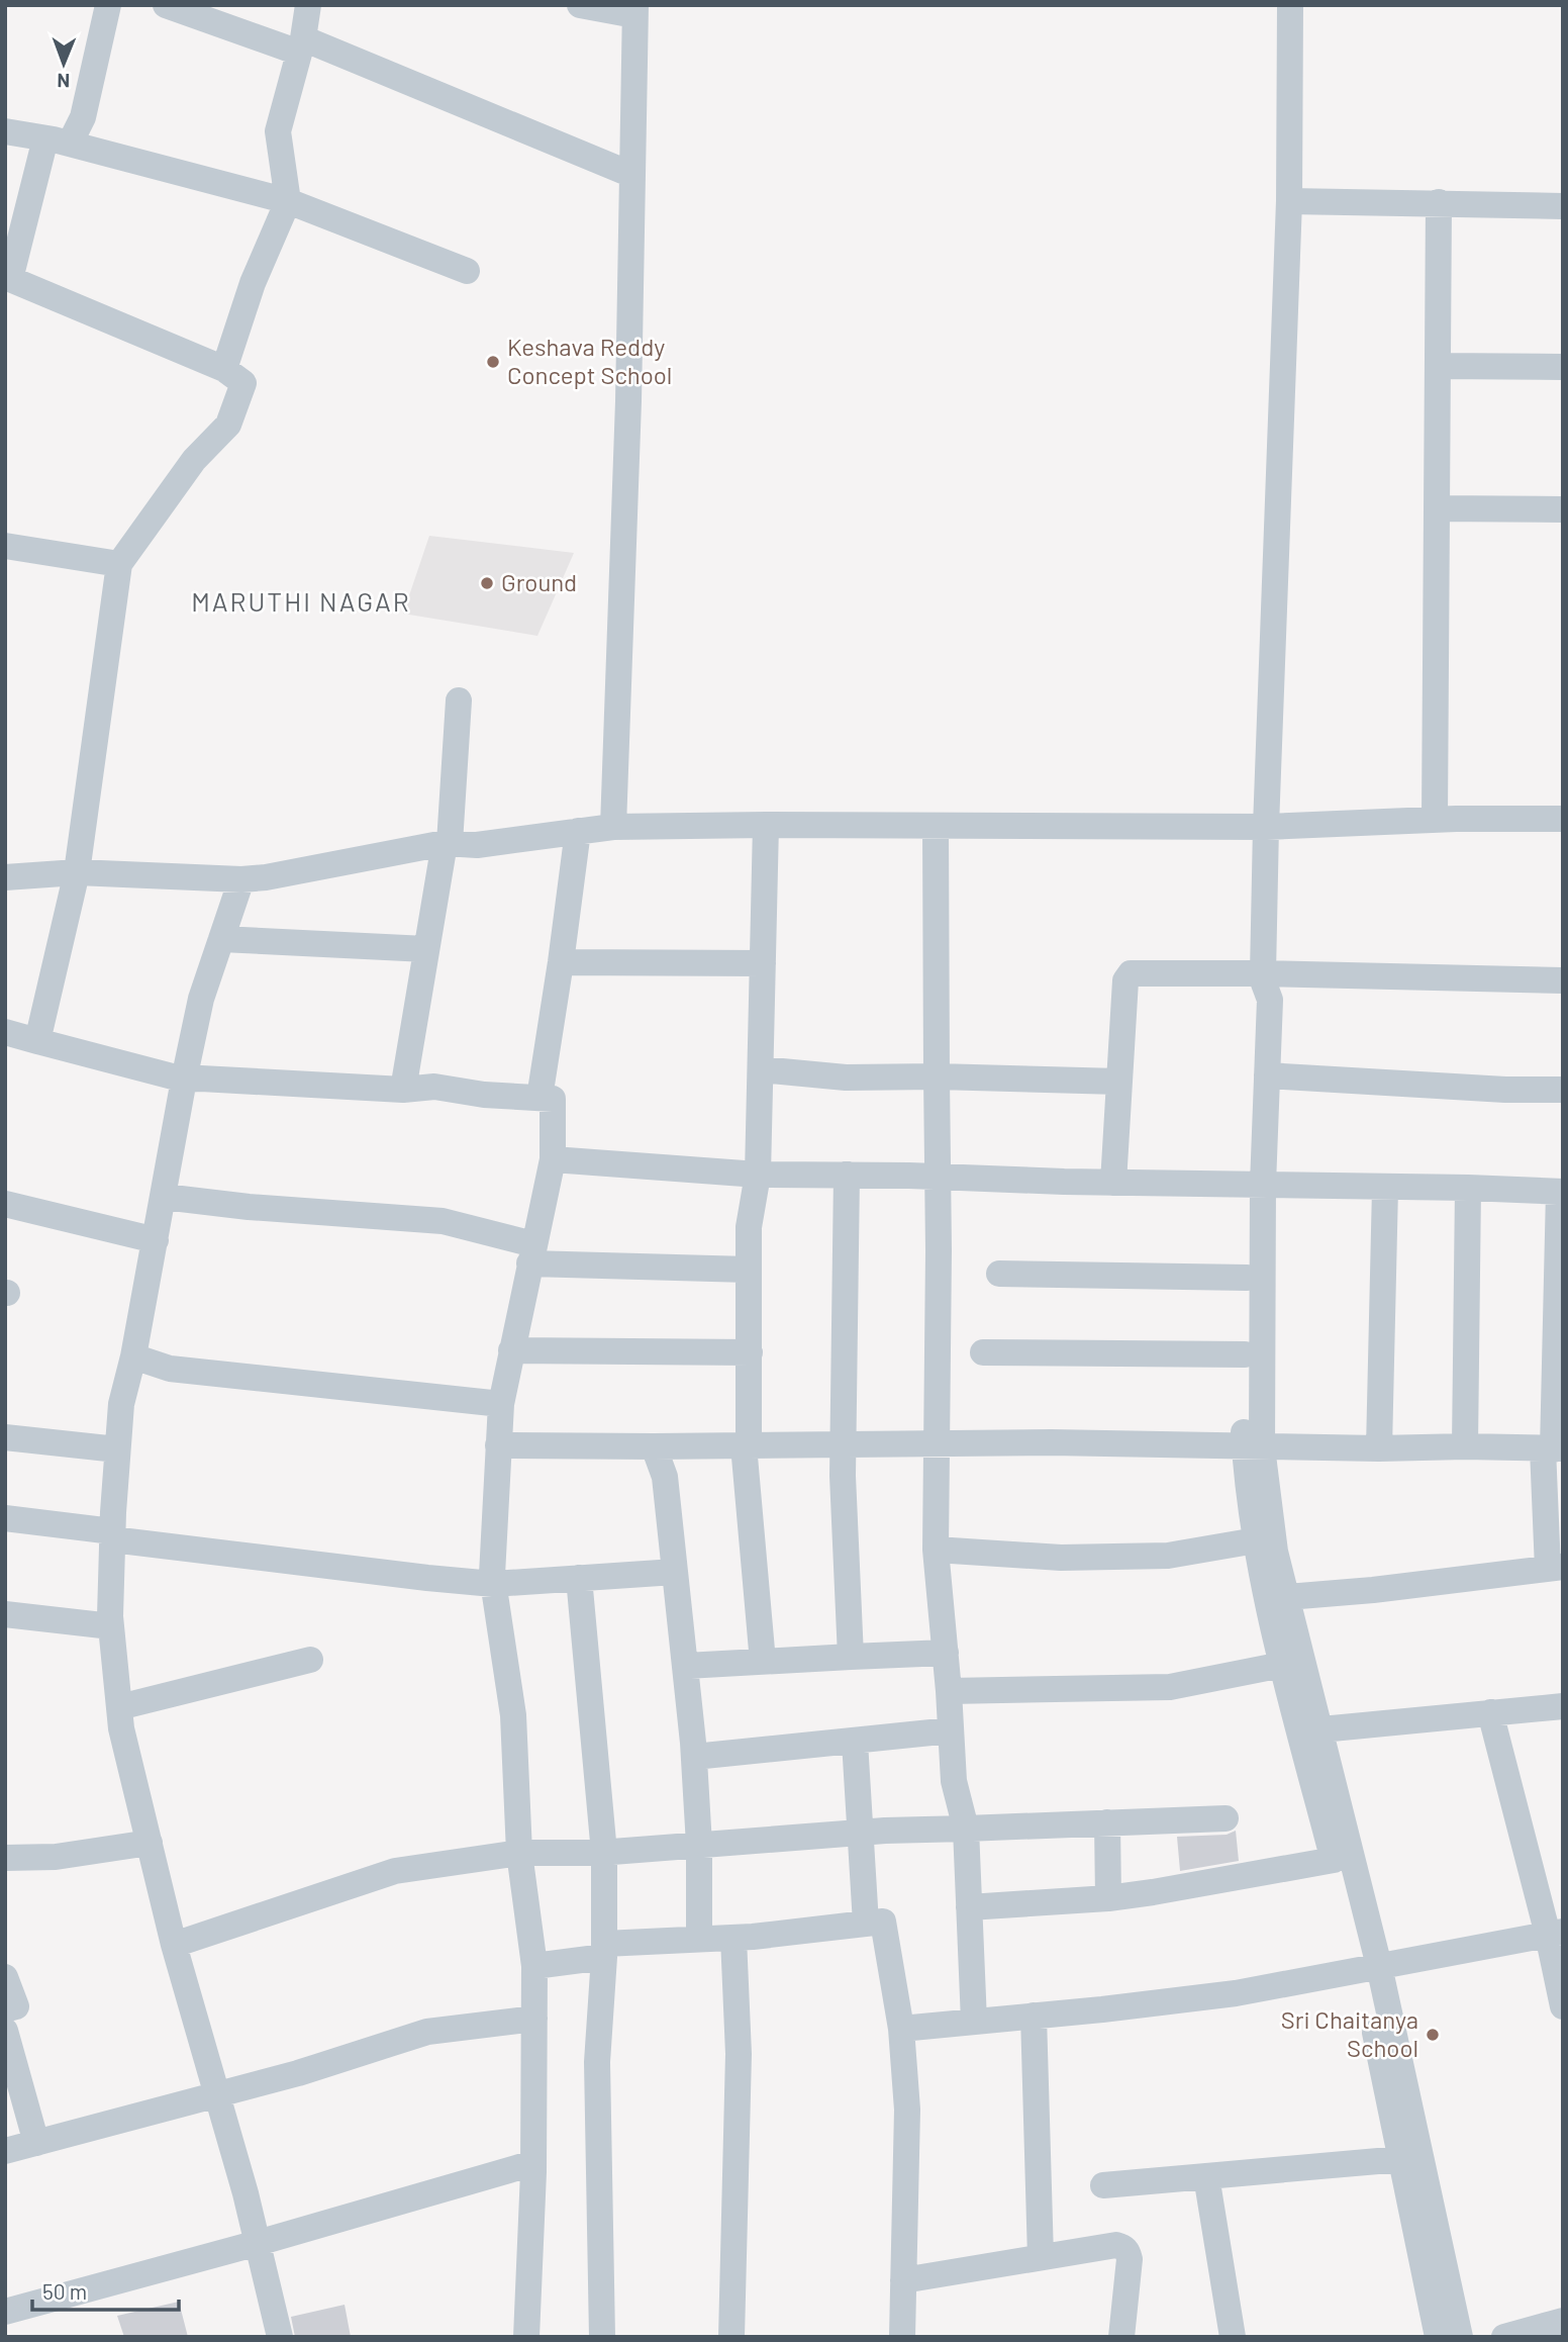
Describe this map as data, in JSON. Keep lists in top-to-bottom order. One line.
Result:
{"districts":["MARUTHI NAGAR"],"places":["Keshava Reddy Concept School","Ground","Sri Chaitanya School"],"scale_bar":"50 m","north":"bottom"}
